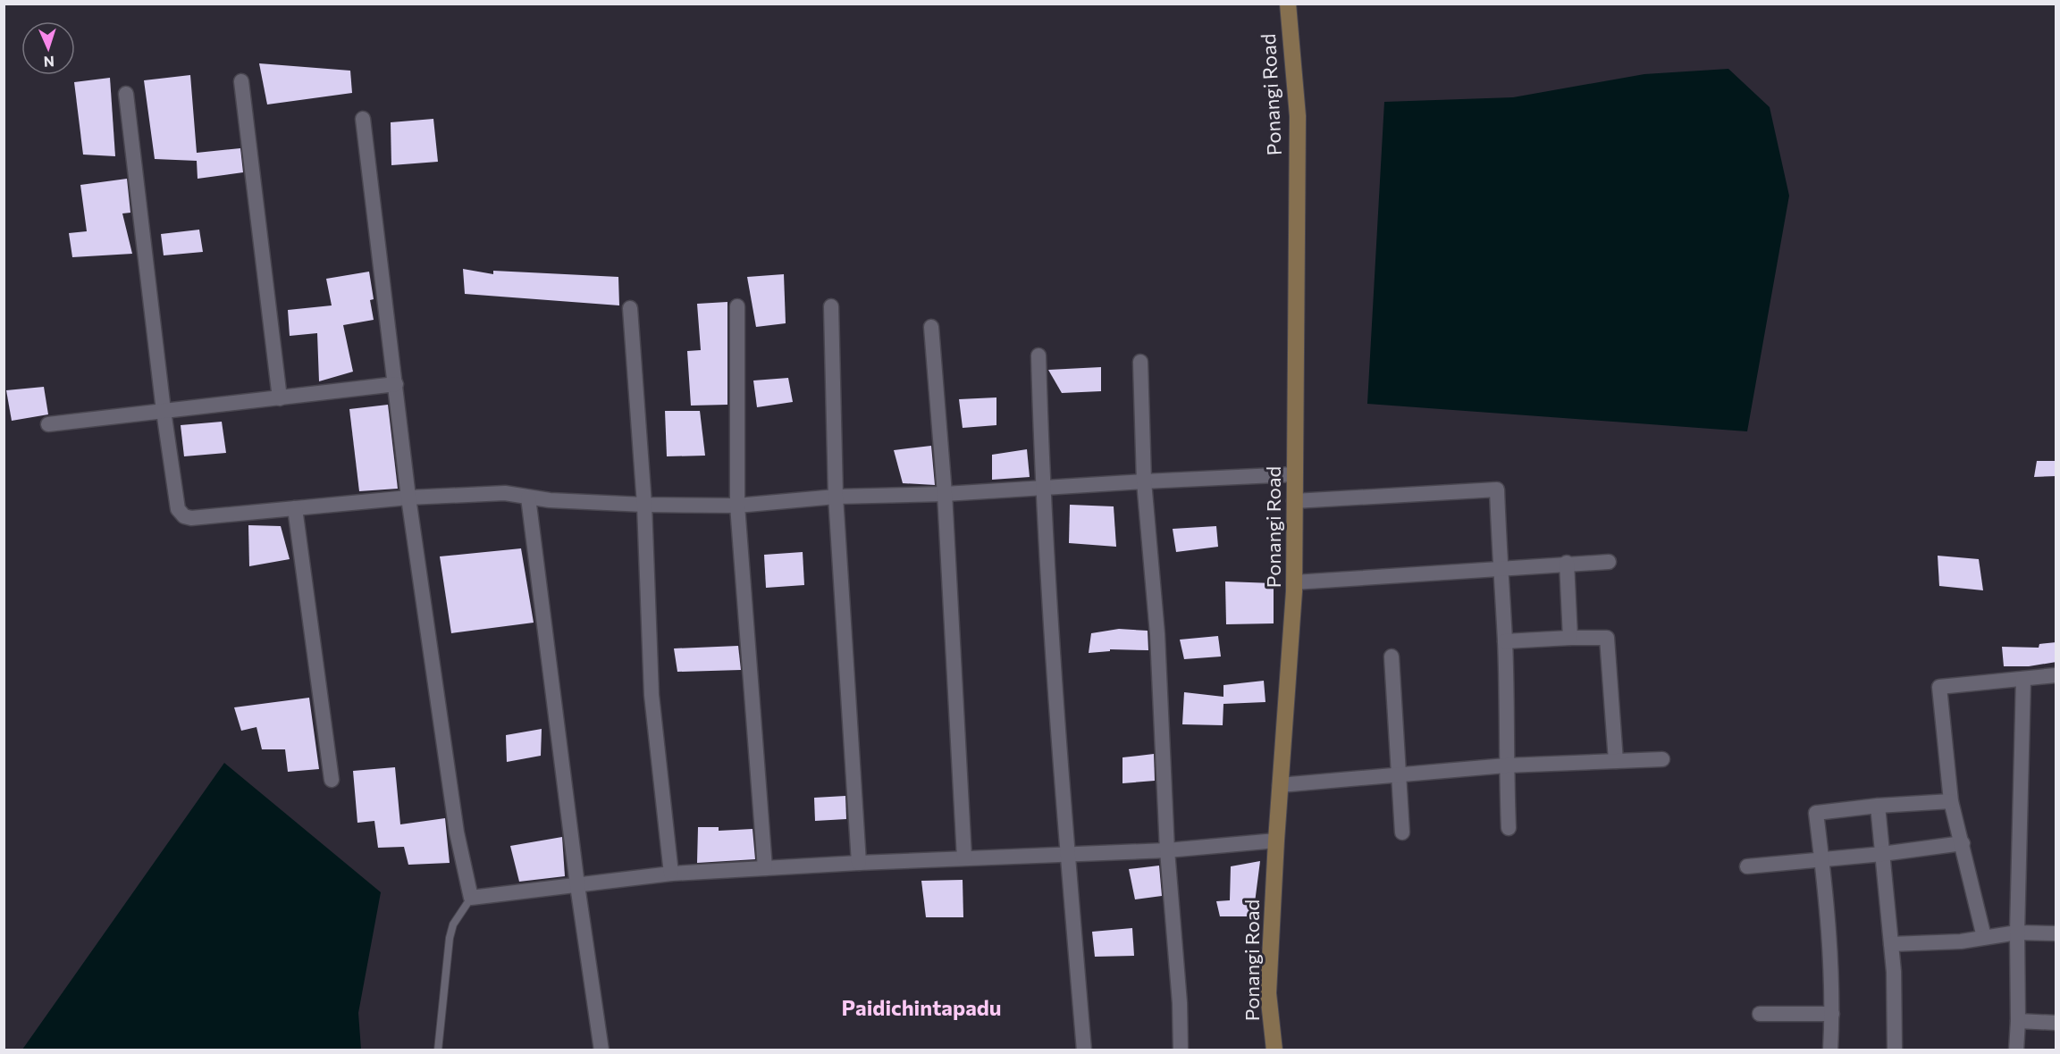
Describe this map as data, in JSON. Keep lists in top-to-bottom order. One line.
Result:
{"streets":{"street":["Ponangi Road"]},"districts":["Paidichintapadu"],"north":"bottom"}
